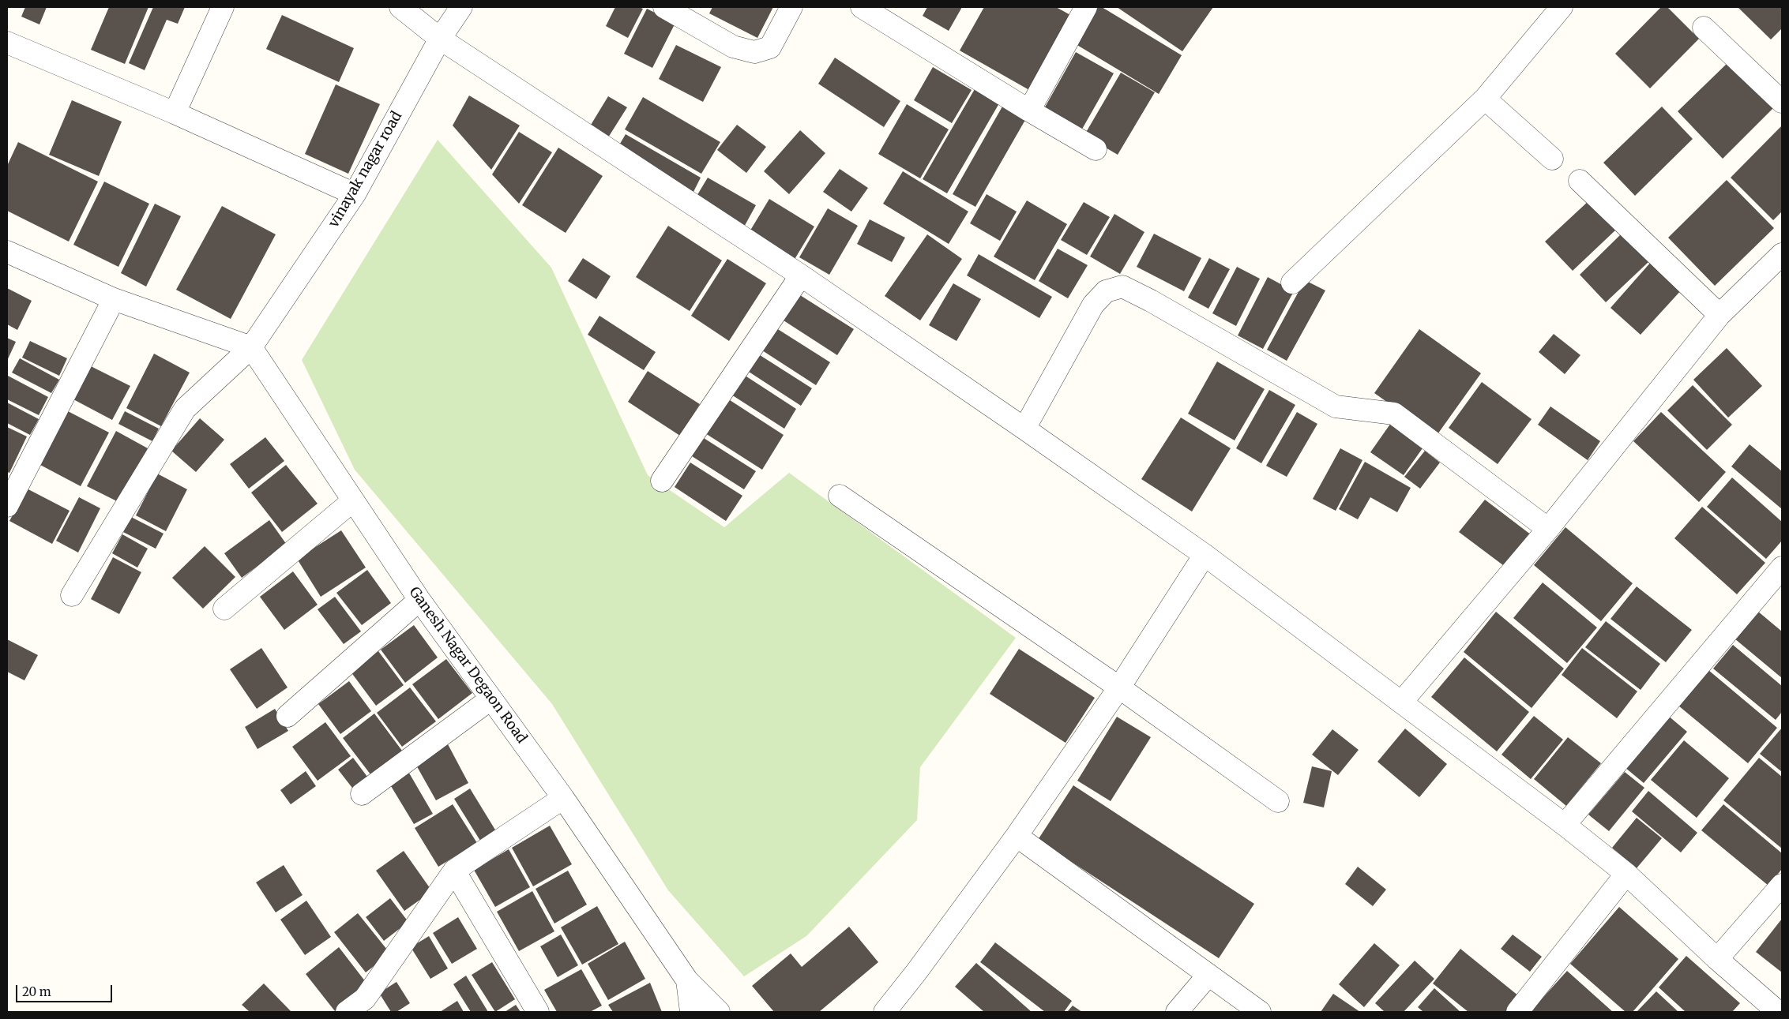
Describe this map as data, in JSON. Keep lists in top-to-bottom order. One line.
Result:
{"streets":{"street":["vinayak nagar road","Ganesh Nagar Degaon Road"]},"crossings":[["vinayak nagar road","Ganesh Nagar Degaon Road"]],"scale_bar":"20 m"}
